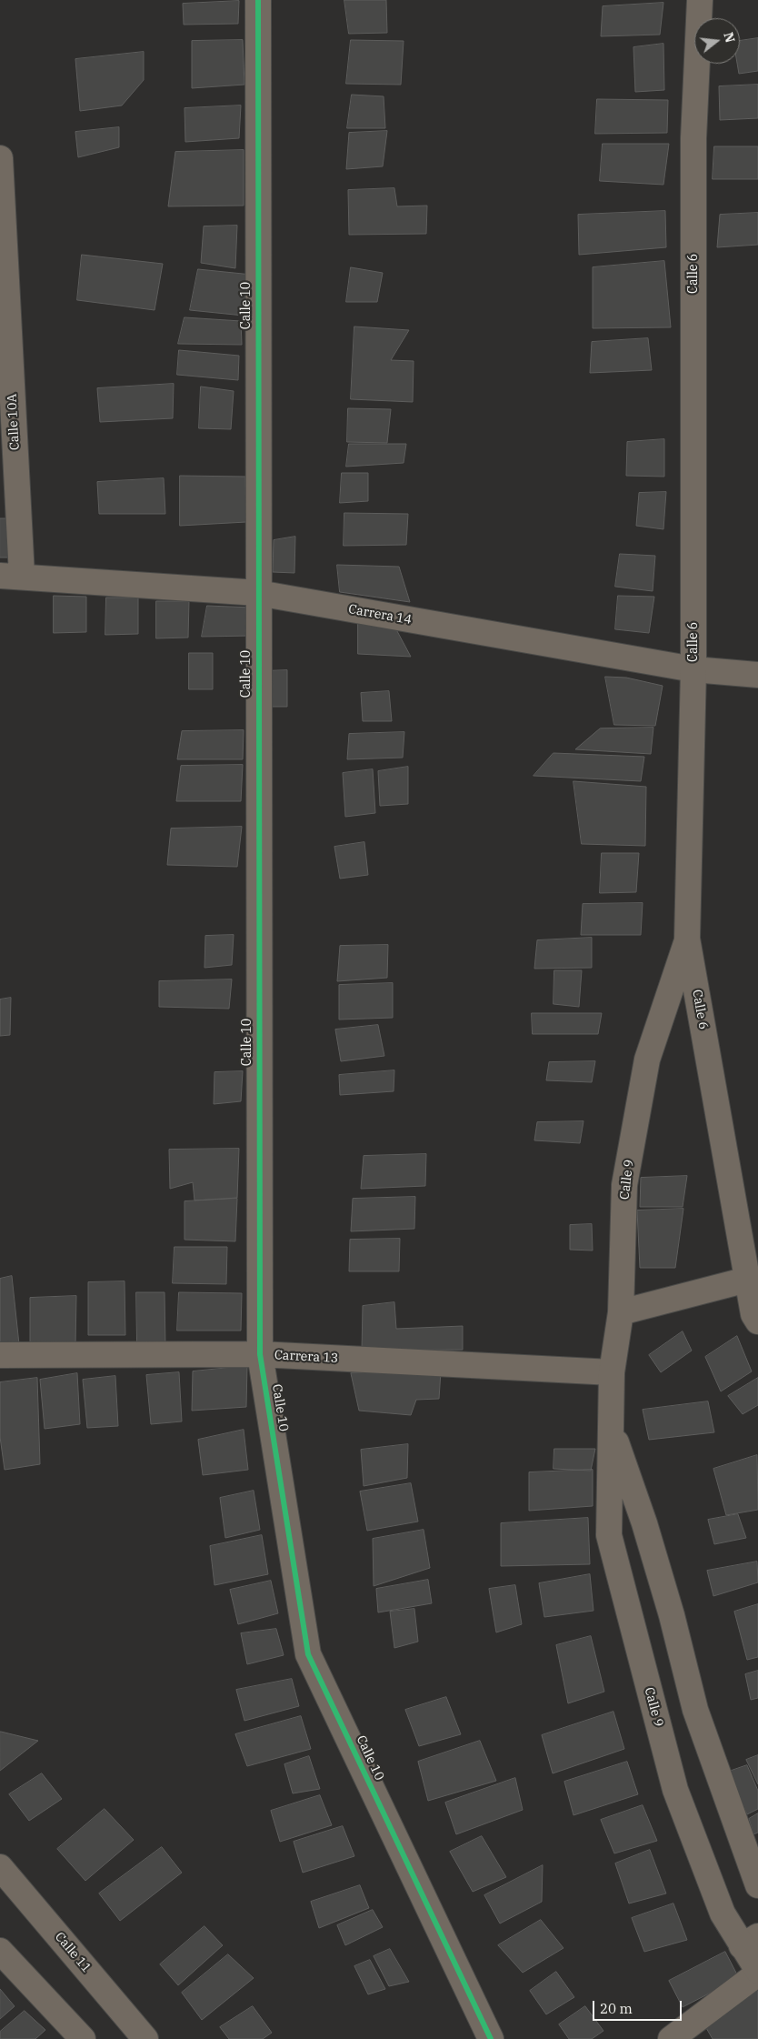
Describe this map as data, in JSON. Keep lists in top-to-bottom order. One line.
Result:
{"streets":{"street":["Calle 6","Calle 10","Calle 10A","Carrera 14","Calle 9","Carrera 13","Calle 11"]},"crossings":[["Calle 6","Carrera 14"],["Calle 6","Calle 9"],["Calle 10","Carrera 14"],["Calle 10","Carrera 13"],["Calle 10A","Carrera 14"],["Calle 9","Carrera 13"]],"scale_bar":"20 m","north":"right"}
